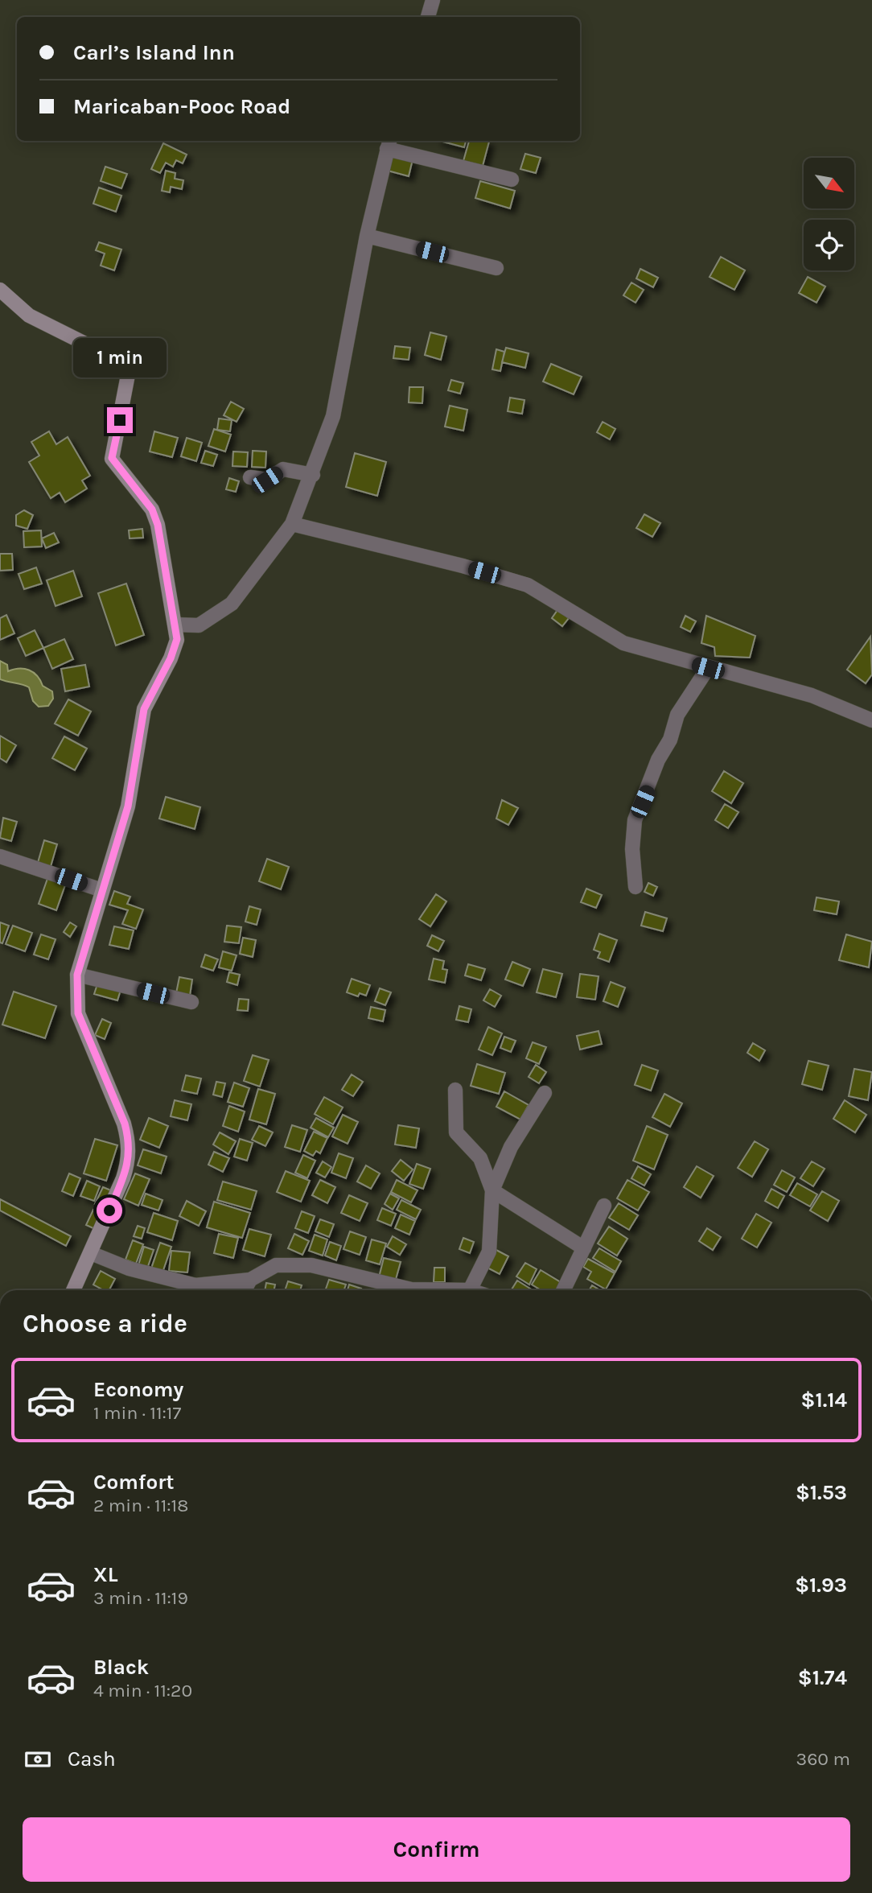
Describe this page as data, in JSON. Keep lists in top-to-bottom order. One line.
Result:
{"north":"bottom right","page":{"banner":["Carl’s Island Inn","Maricaban-Pooc Road"],"bubble":"1 min","heading":"Choose a ride","list":[{"name":"Economy","note":"1 min · 11:17","value":"$1.14"},{"name":"Comfort","note":"2 min · 11:18","value":"$1.53"},{"name":"XL","note":"3 min · 11:19","value":"$1.93"},{"name":"Black","note":"4 min · 11:20","value":"$1.74"}],"pay":["Cash","360 m"],"buttons":"Confirm"}}
